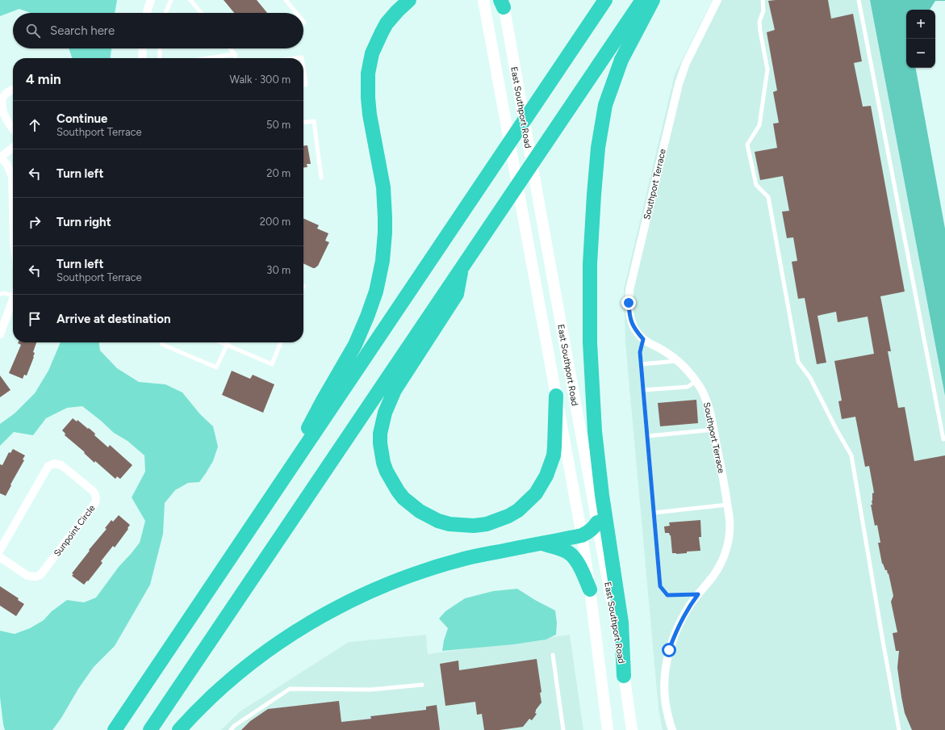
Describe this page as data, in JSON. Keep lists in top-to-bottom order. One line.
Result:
{"streets":{"main road":["East Southport Road"],"street":["Southport Terrace","Sunpoint Circle"]},"page":{"map_buttons":["+","−"],"search":"Search here","heading":["4 min","Walk · 300 m"],"list":[["Continue","Southport Terrace","50 m"],["Turn left","20 m"],["Turn right","200 m"],["Turn left","Southport Terrace","30 m"],"Arrive at destination"]}}
